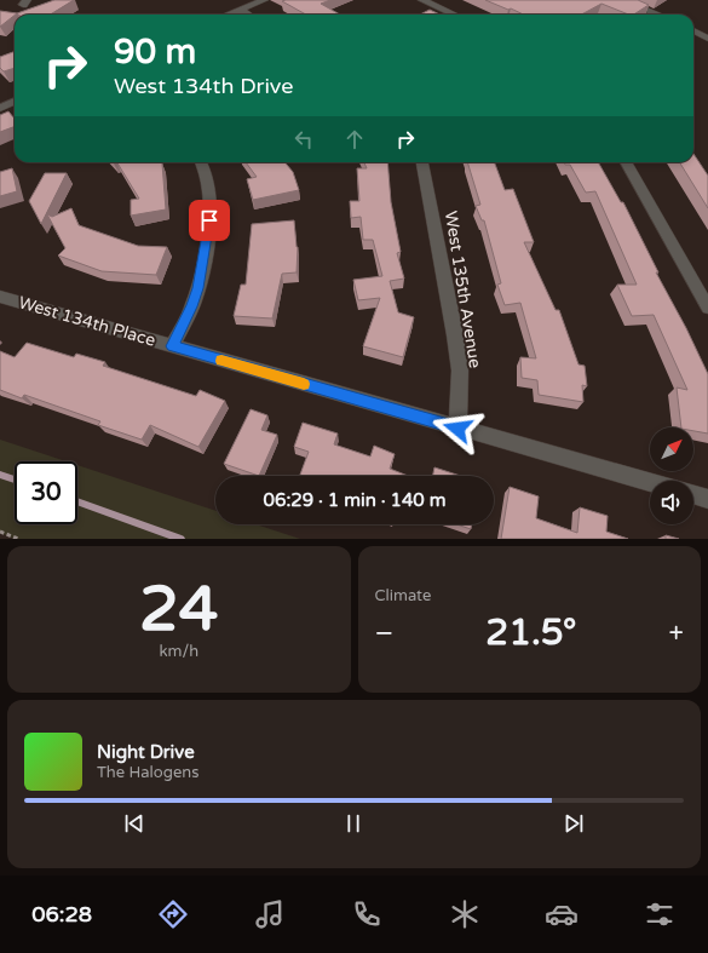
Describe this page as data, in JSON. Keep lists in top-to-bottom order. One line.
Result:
{"streets":{"street":["West 135th Avenue","West 134th Place"]},"crossings":[["West 135th Avenue","West 134th Place"]],"north":"top right","page":{"turn":["90 m","West 134th Drive"],"limit":"30","trip":"06:29 · 1 min · 140 m","tile":[["24","km/h"],"Climate"],"heat":["−","21.5°","+"],"song":["Night Drive","The Halogens"],"tabs":"06:28"}}
